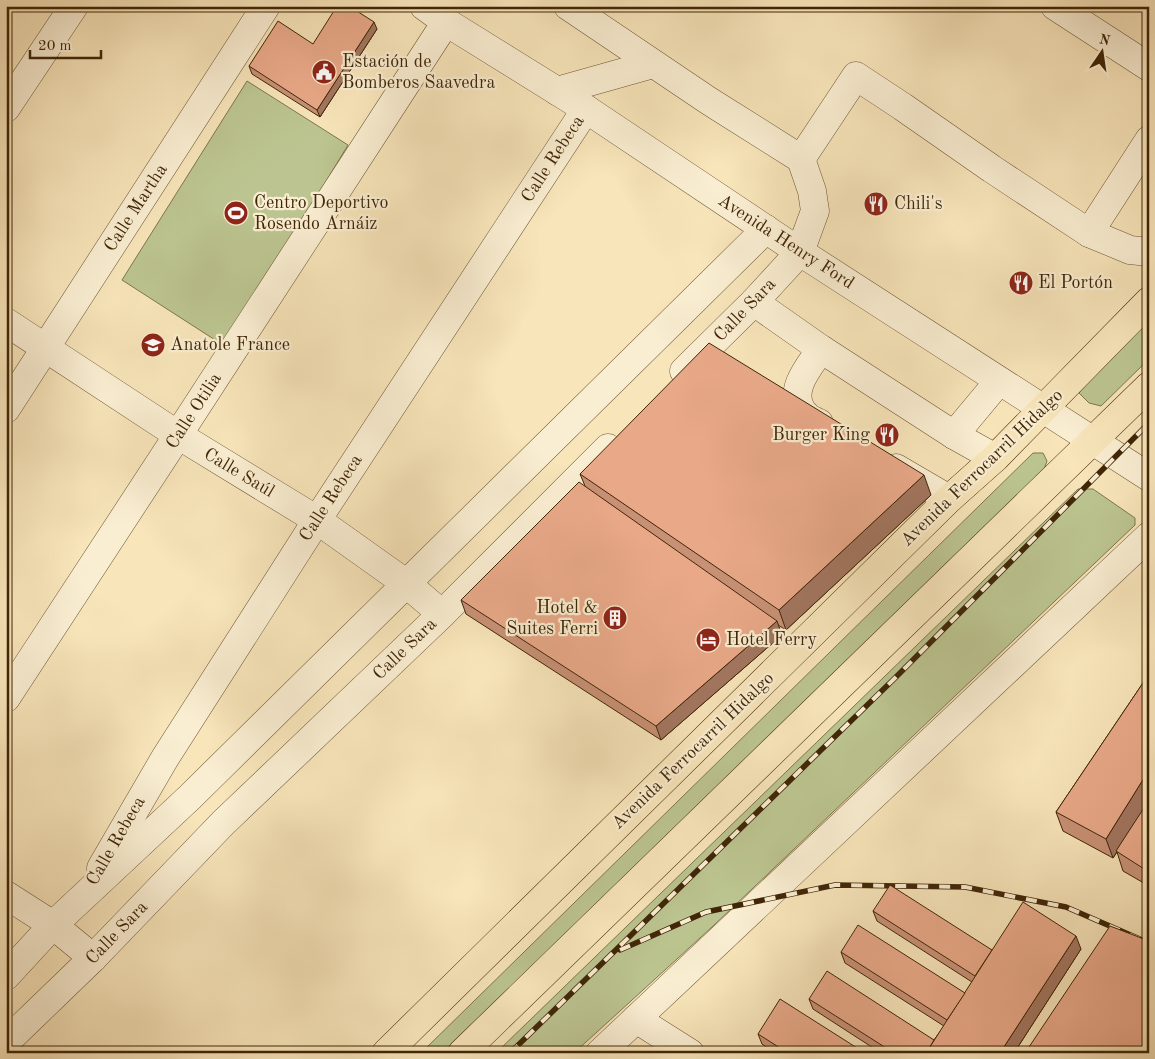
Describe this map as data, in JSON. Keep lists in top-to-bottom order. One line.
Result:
{"streets":{"main road":["Avenida Ferrocarril Hidalgo"],"street":["Calle Rebeca","Calle Martha","Avenida Henry Ford","Calle Sara","Calle Otilia","Calle Saúl"]},"crossings":[["Calle Rebeca","Avenida Henry Ford"],["Calle Rebeca","Calle Saúl"],["Calle Martha","Calle Saúl"],["Avenida Henry Ford","Calle Sara"],["Avenida Henry Ford","Calle Otilia"],["Avenida Henry Ford","Avenida Ferrocarril Hidalgo"],["Calle Sara","Calle Saúl"],["Calle Otilia","Calle Saúl"]],"places":{"public building":["Estación de Bomberos Saavedra"],"restaurant":["Chili's","El Portón","Burger King"],"sports":["Centro Deportivo Rosendo Arnáiz"],"school or university":["Anatole France"],"building":["Hotel & Suites Ferri"],"hotel":["Hotel Ferry"]},"scale_bar":"20 m","north":"top"}
